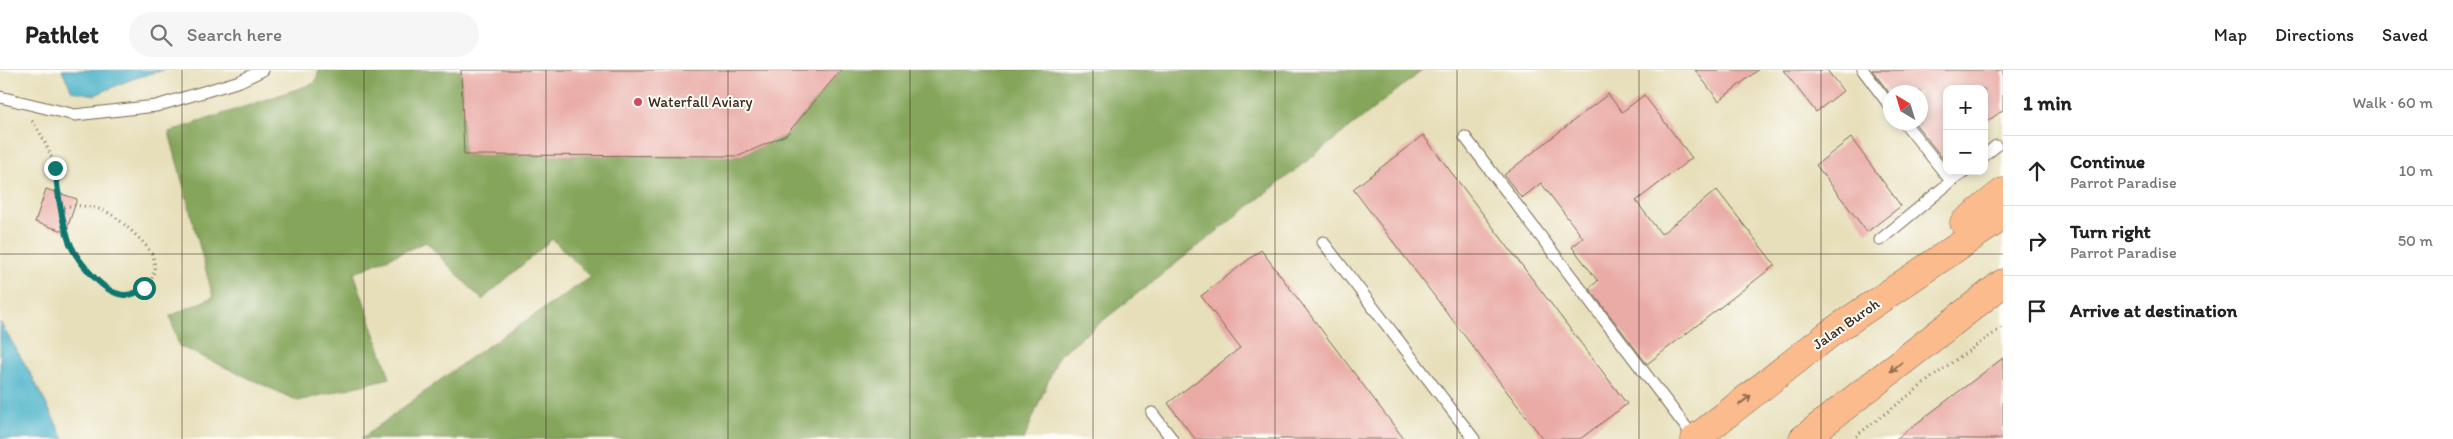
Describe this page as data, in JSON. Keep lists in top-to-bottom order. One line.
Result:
{"streets":{"main road":["Jalan Buroh"]},"places":["Waterfall Aviary"],"north":"top left","page":{"header":"Pathlet","search":"Search here","nav":["Map","Directions","Saved"],"heading":["1 min","Walk · 60 m"],"map_buttons":["+","−"],"list":[["Continue","Parrot Paradise","10 m"],["Turn right","Parrot Paradise","50 m"],"Arrive at destination"]}}
